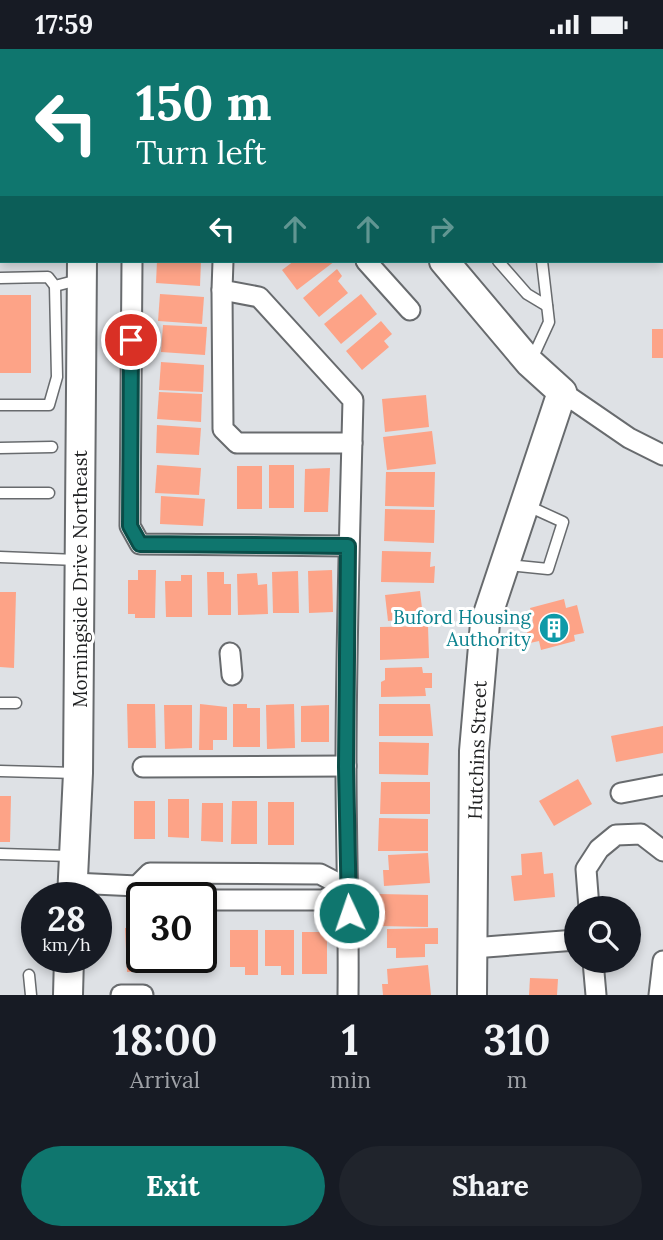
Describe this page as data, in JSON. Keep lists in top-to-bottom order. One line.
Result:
{"streets":{"street":["Morningside Drive Northeast","Hutchins Street"]},"places":{"building":["Buford Housing Authority"]},"page":{"status":"17:59","turn":["150 m","Turn left"],"speed":"28 km/h","limit":"30","eta":["18:00","Arrival","1","min","310","m"],"buttons":["Exit","Share"]}}
